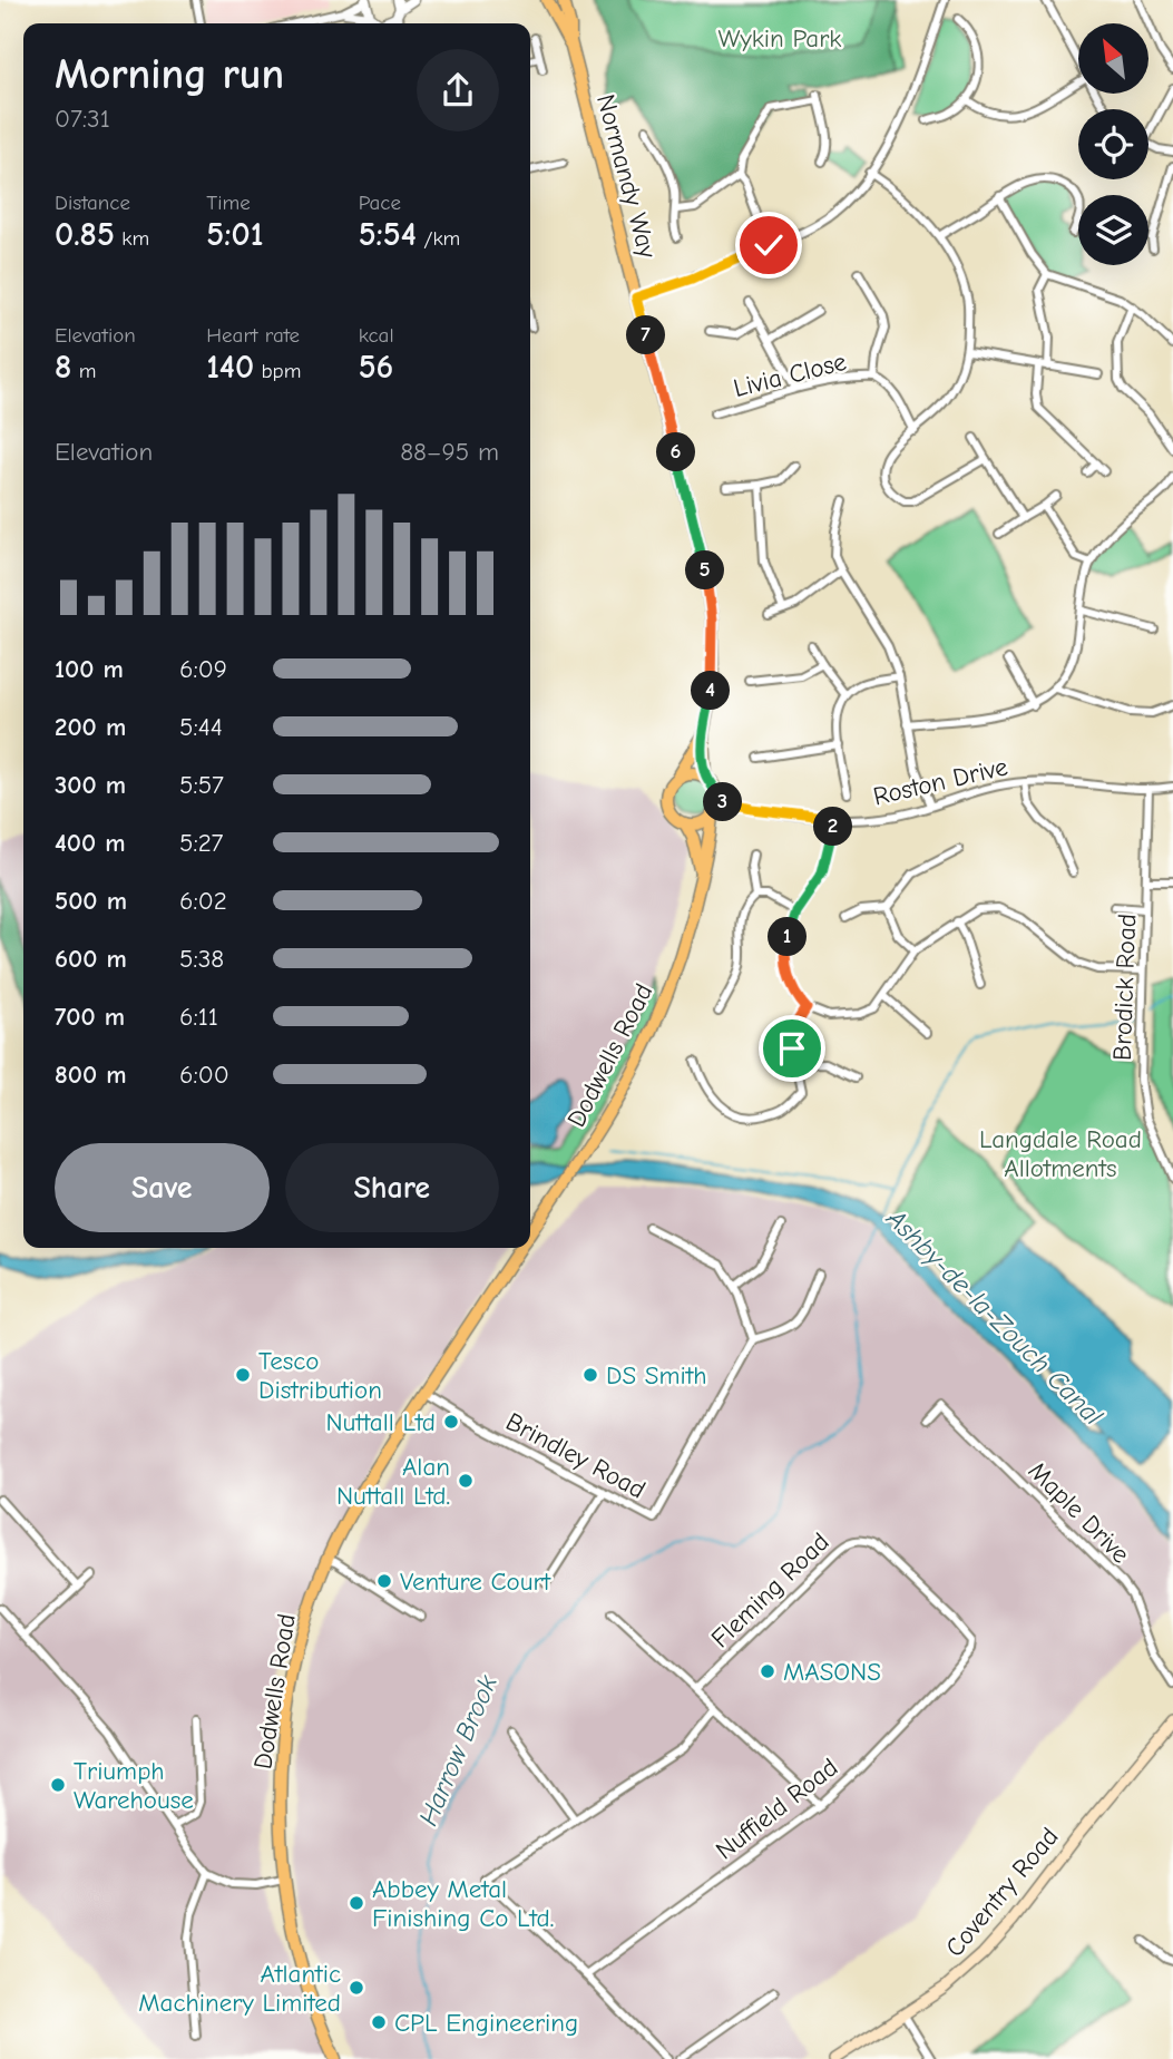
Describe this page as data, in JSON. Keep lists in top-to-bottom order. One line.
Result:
{"streets":{"main road":["Normandy Way","Dodwells Road","Coventry Road"],"street":["Livia Close","Roston Drive","Brodick Road","Brindley Road","Maple Drive","Fleming Road","Nuffield Road"]},"crossings":[["Normandy Way","Roston Drive"],["Normandy Way","Dodwells Road"],["Roston Drive","Brodick Road"],["Roston Drive","Dodwells Road"],["Dodwells Road","Brindley Road"],["Fleming Road","Nuffield Road"]],"water":["Ashby-de-la-Zouch Canal","Harrow Brook"],"parks":["Wykin Park","Langdale Road Allotments"],"places":["Tesco Distribution","DS Smith","Nuttall Ltd","Alan Nuttall Ltd.","Venture Court","MASONS","Triumph Warehouse","Abbey Metal Finishing Co Ltd.","Atlantic Machinery Limited","CPL Engineering"],"north":"top left","page":{"heading":["Morning run","07:31"],"stats":[["Distance","0.85 km"],["Time","5:01"],["Pace","5:54 /km"],["Elevation","8 m"],["Heart rate","140 bpm"],["kcal","56"]],"pins":["7","6","5","4","3","2","1"],"chart":["Elevation","88–95 m"],"list":[{"name":"100 m","note":"6:09"},{"name":"200 m","note":"5:44"},{"name":"300 m","note":"5:57"},{"name":"400 m","note":"5:27"},{"name":"500 m","note":"6:02"},{"name":"600 m","note":"5:38"},{"name":"700 m","note":"6:11"},{"name":"800 m","note":"6:00"}],"buttons":["Save","Share"]}}
